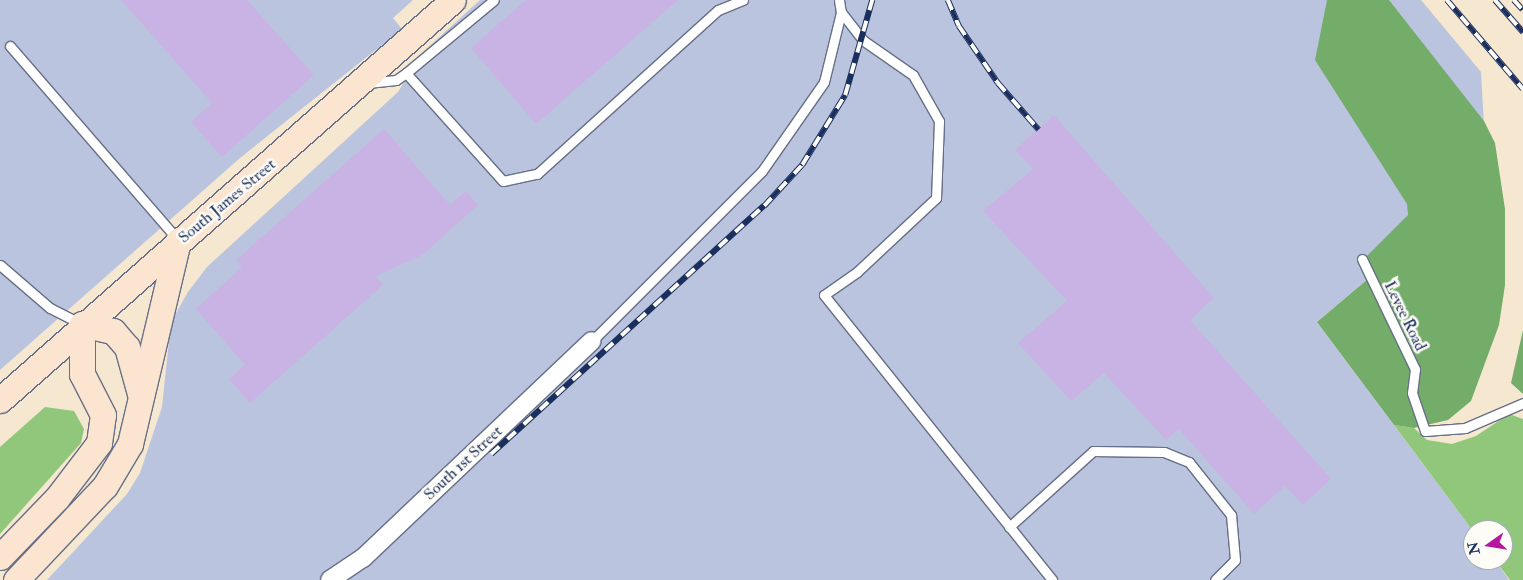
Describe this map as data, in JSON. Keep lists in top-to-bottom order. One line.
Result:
{"streets":{"main road":["South James Street"],"street":["South 1st Street"],"lane":["Levee Road"]},"north":"left"}
